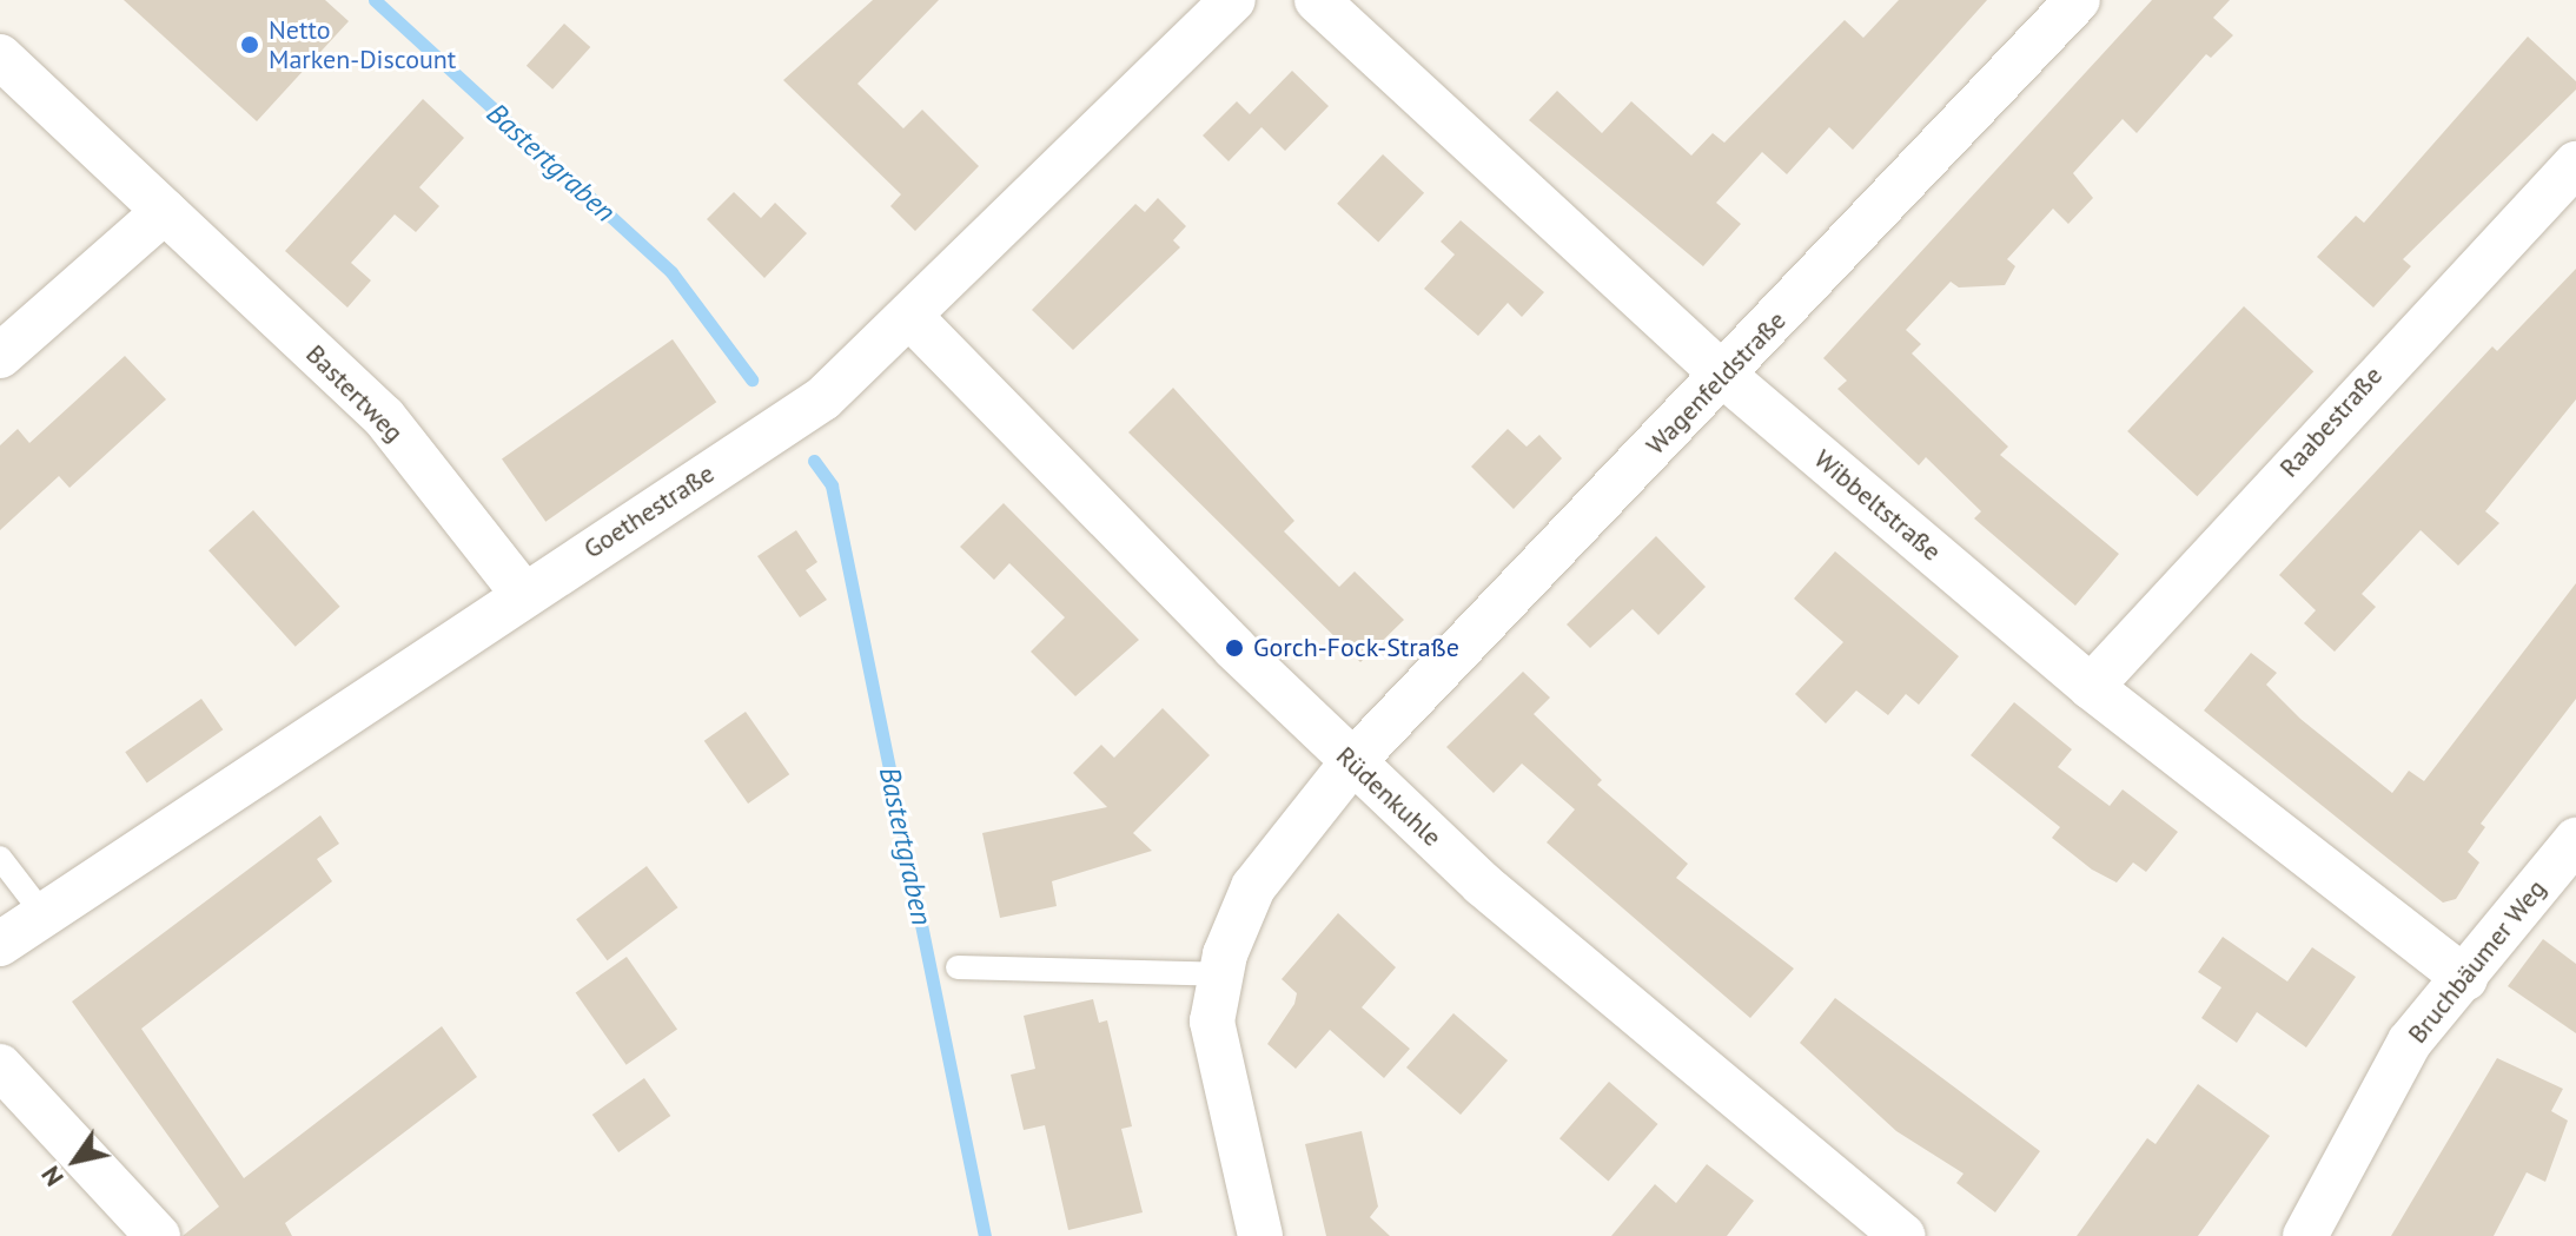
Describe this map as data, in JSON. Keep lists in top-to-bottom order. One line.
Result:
{"streets":{"street":["Wagenfeldstraße","Bastertweg","Raabestraße","Wibbeltstraße","Goethestraße","Rüdenkuhle","Bruchbäumer Weg"]},"crossings":[["Wagenfeldstraße","Wibbeltstraße"],["Wagenfeldstraße","Rüdenkuhle"],["Bastertweg","Goethestraße"],["Raabestraße","Wibbeltstraße"],["Wibbeltstraße","Bruchbäumer Weg"],["Goethestraße","Rüdenkuhle"]],"water":["Bastertgraben"],"places":["Netto Marken-Discount","Gorch-Fock-Straße"],"north":"bottom left"}
